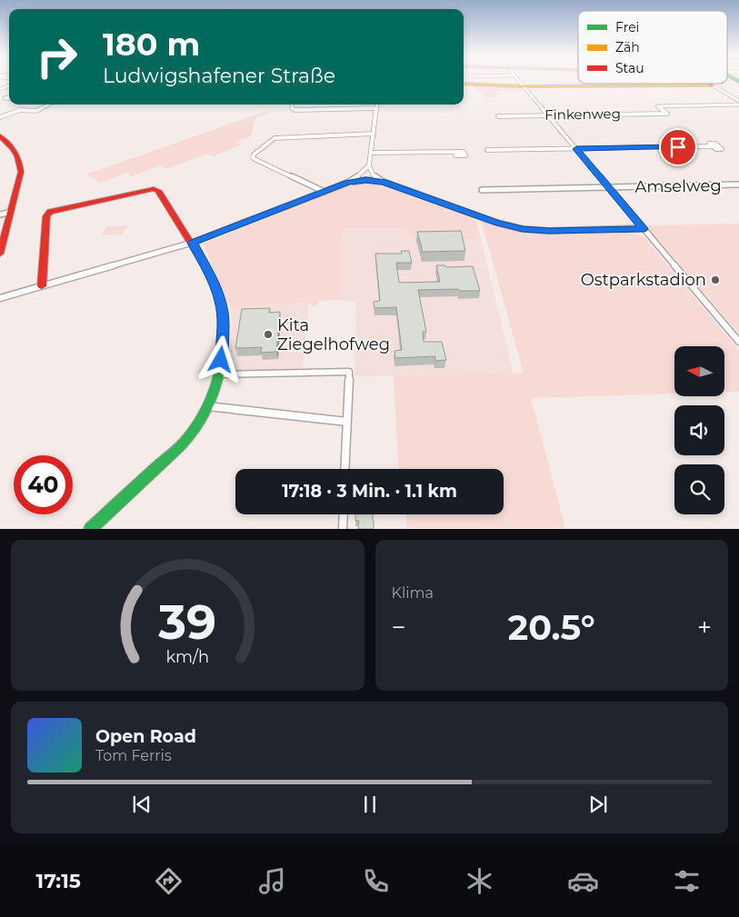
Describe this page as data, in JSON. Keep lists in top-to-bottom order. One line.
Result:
{"streets":{"street":["Finkenweg","Amselweg"]},"places":["Ostparkstadion","Kita Ziegelhofweg"],"legend":["Frei","Zäh","Stau"],"north":"left","page":{"turn":["180 m","Ludwigshafener Straße"],"limit":"40","trip":"17:18 · 3 Min. · 1.1 km","tile":"Klima","heat":["−","20.5°","+"],"song":["Open Road","Tom Ferris"],"tabs":"17:15","gauge":["39","km/h"]}}
